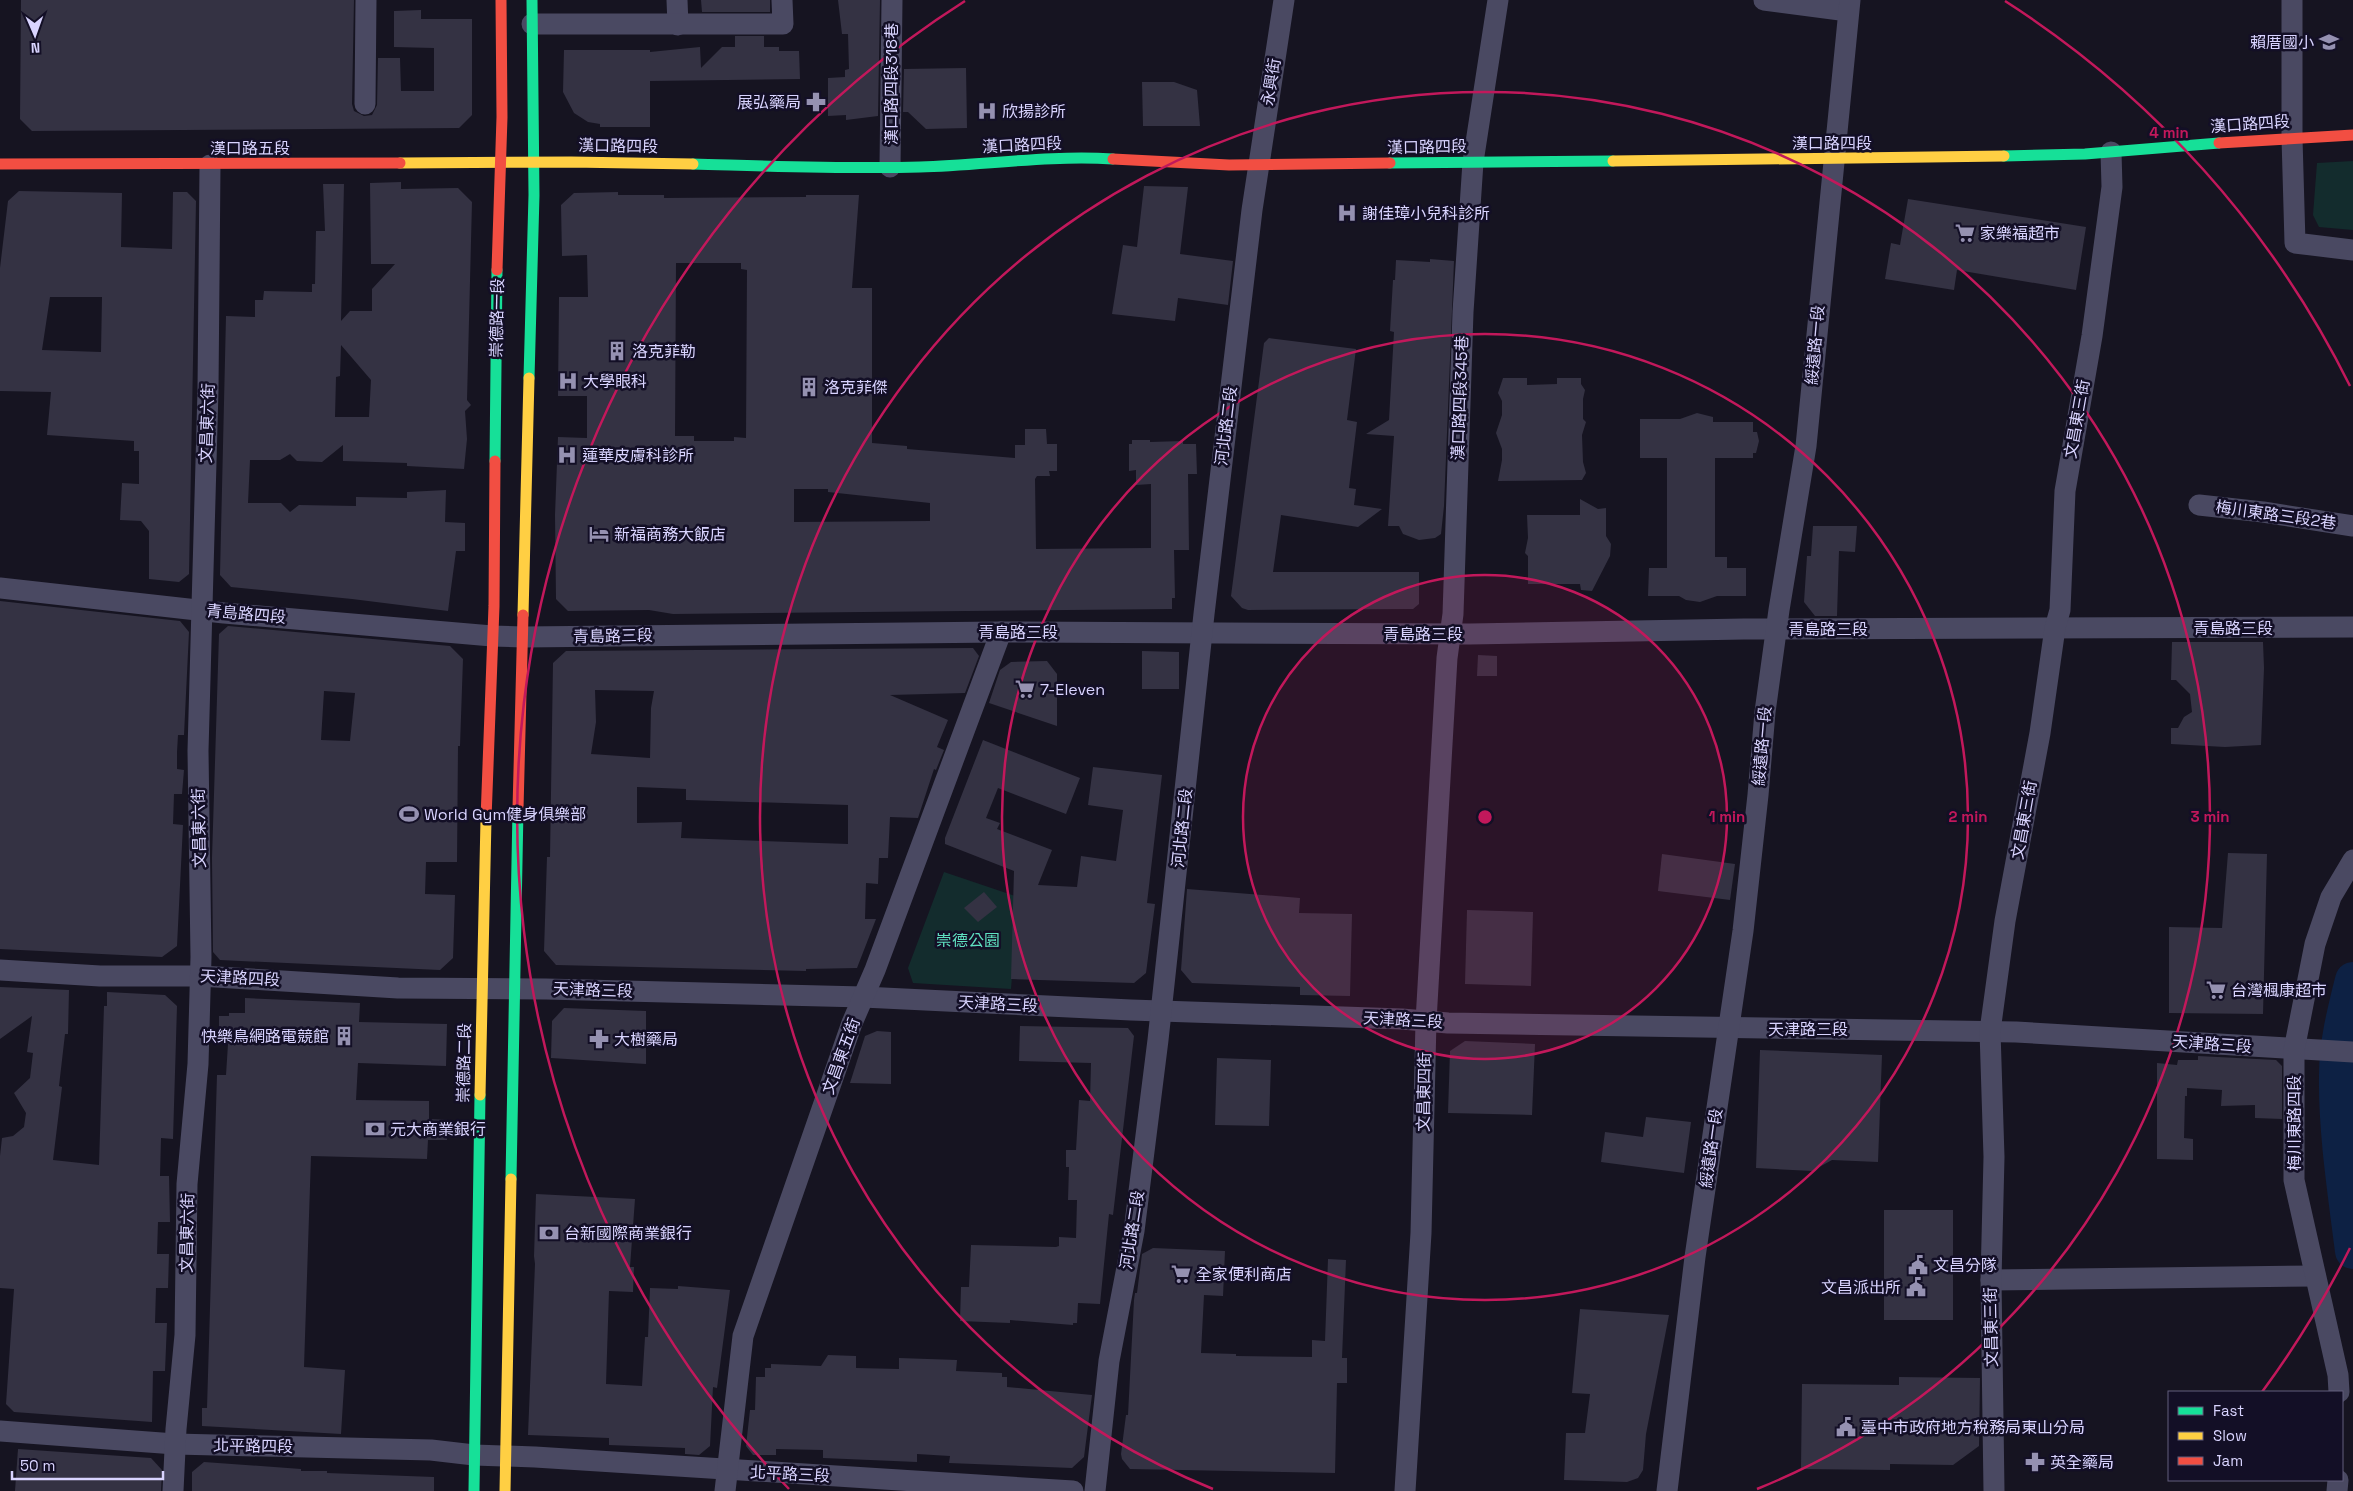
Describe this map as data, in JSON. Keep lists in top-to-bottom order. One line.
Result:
{"streets":{"main road":["漢口路四段","漢口路五段","崇德路一段","崇德路二段"],"street":["永興街","漢口路四段318巷","綏遠路一段","漢口路四段345巷","文昌東三街","文昌東六街","河北路二段","梅川東路三段2巷","青島路四段","青島路三段","天津路四段","天津路三段","文昌東五街","文昌東四街","梅川東路四段","北平路四段","北平路三段"]},"crossings":[["永興街","漢口路四段"],["永興街","河北路二段"],["漢口路四段318巷","漢口路四段"],["漢口路四段","漢口路五段"],["漢口路四段","崇德路一段"],["漢口路四段","綏遠路一段"],["漢口路四段","漢口路四段345巷"],["漢口路四段","文昌東三街"],["漢口路四段","河北路二段"],["漢口路五段","崇德路一段"],["漢口路五段","文昌東六街"],["崇德路一段","青島路四段"],["崇德路一段","青島路三段"],["崇德路一段","崇德路二段"],["綏遠路一段","青島路三段"],["綏遠路一段","天津路三段"],["漢口路四段345巷","青島路三段"],["漢口路四段345巷","文昌東四街"],["文昌東三街","青島路三段"],["文昌東三街","天津路三段"],["文昌東六街","青島路四段"],["文昌東六街","天津路四段"],["文昌東六街","北平路四段"],["河北路二段","青島路三段"],["河北路二段","天津路三段"],["青島路四段","青島路三段"],["青島路四段","崇德路二段"],["青島路三段","文昌東五街"],["青島路三段","崇德路二段"],["青島路三段","文昌東四街"],["天津路四段","天津路三段"],["天津路四段","崇德路二段"],["天津路三段","文昌東五街"],["天津路三段","崇德路二段"],["天津路三段","文昌東四街"],["天津路三段","梅川東路四段"],["文昌東五街","北平路三段"],["崇德路二段","北平路四段"],["北平路四段","北平路三段"]],"parks":["崇德公園"],"places":{"school or university":["賴厝國小"],"pharmacy":["展弘藥局","大樹藥局","英全藥局"],"hospital":["欣揚診所","謝佳璋小兒科診所","大學眼科","蓮華皮膚科診所"],"supermarket":["家樂福超市","7-Eleven","台灣楓康超市","全家便利商店"],"building":["洛克菲勒","洛克菲傑","快樂鳥網路電競館"],"hotel":["新福商務大飯店"],"sports":["World Gym健身俱樂部"],"bank":["元大商業銀行","台新國際商業銀行"],"public building":["文昌分隊","文昌派出所","臺中市政府地方稅務局東山分局"]},"legend":["Fast","Slow","Jam"],"scale_bar":"50 m","north":"bottom","rings":["4 min","1 min","2 min","3 min"]}
